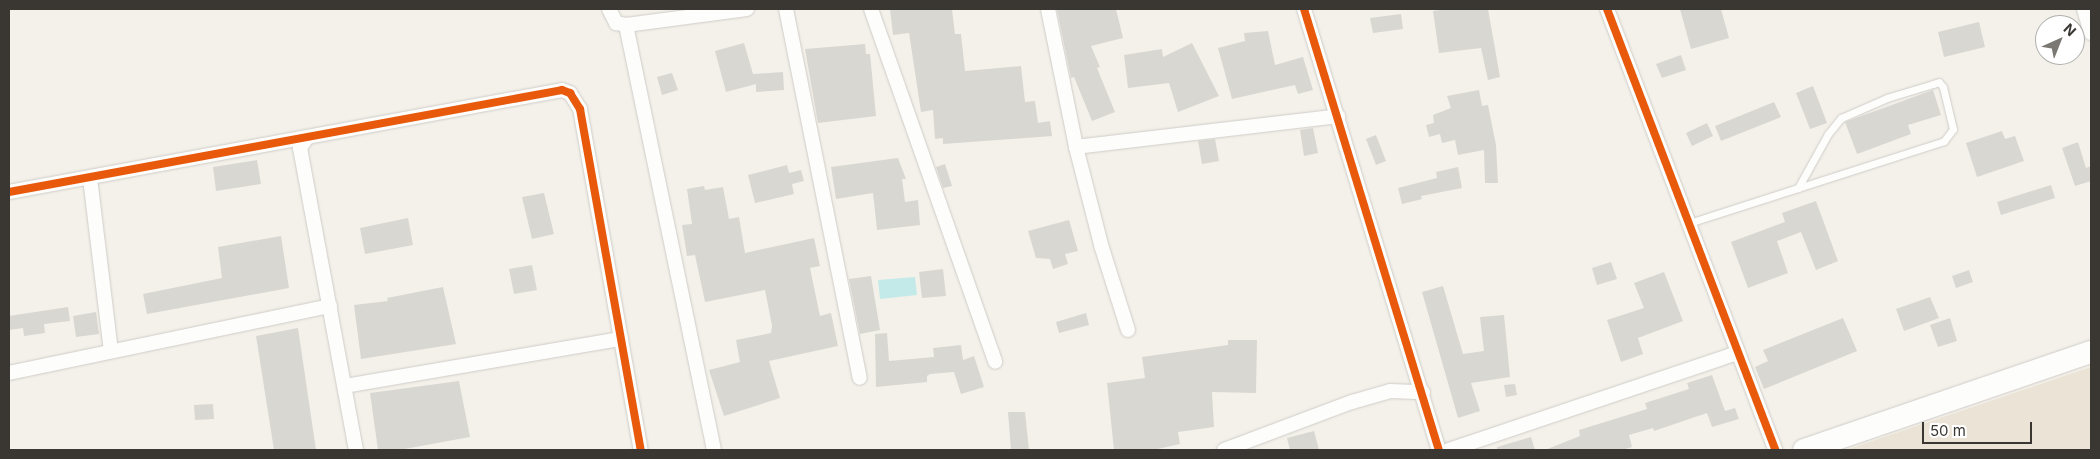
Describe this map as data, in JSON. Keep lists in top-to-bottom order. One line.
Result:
{"scale_bar":"50 m","north":"top right"}
